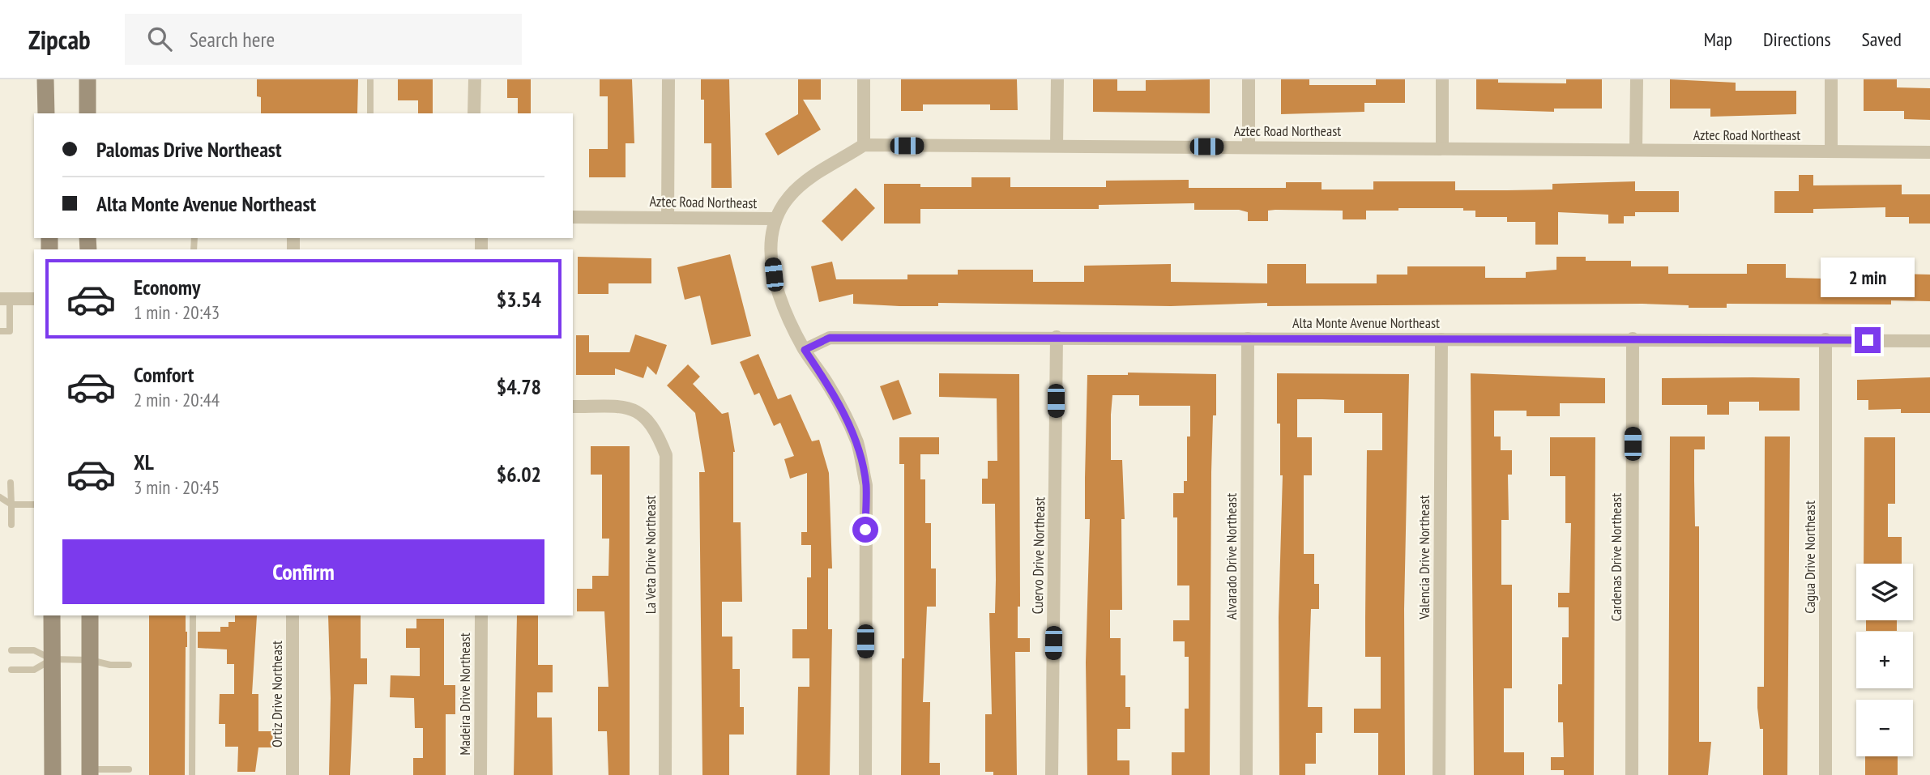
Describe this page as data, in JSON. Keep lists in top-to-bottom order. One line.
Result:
{"streets":{"street":["Aztec Road Northeast","Alta Monte Avenue Northeast","La Veta Drive Northeast","Cuervo Drive Northeast","Alvarado Drive Northeast","Valencia Drive Northeast","Cardenas Drive Northeast","Cagua Drive Northeast","Ortiz Drive Northeast","Madeira Drive Northeast"]},"crossings":[["Alta Monte Avenue Northeast","Cuervo Drive Northeast"],["Alta Monte Avenue Northeast","Alvarado Drive Northeast"],["Alta Monte Avenue Northeast","Valencia Drive Northeast"],["Alta Monte Avenue Northeast","Cardenas Drive Northeast"],["Alta Monte Avenue Northeast","Cagua Drive Northeast"]],"page":{"header":"Zipcab","search":"Search here","nav":["Map","Directions","Saved"],"banner":["Palomas Drive Northeast","Alta Monte Avenue Northeast"],"bubble":"2 min","list":[{"name":"Economy","note":"1 min · 20:43","value":"$3.54"},{"name":"Comfort","note":"2 min · 20:44","value":"$4.78"},{"name":"XL","note":"3 min · 20:45","value":"$6.02"}],"buttons":"Confirm","map_buttons":["+","−"]}}
